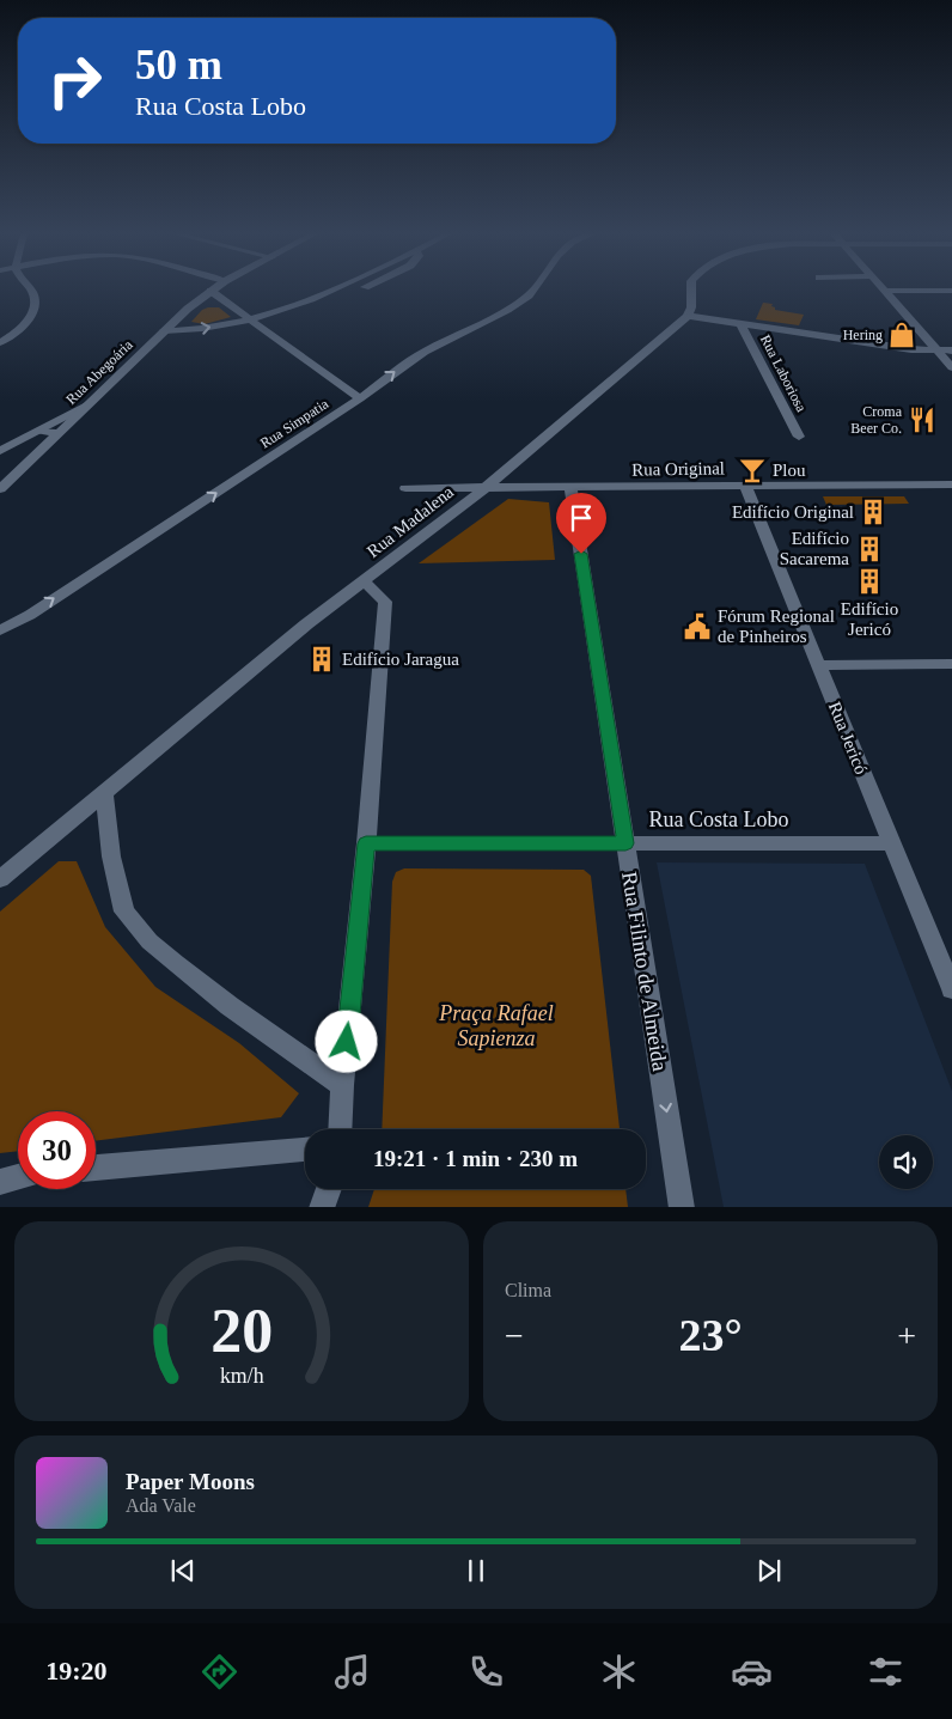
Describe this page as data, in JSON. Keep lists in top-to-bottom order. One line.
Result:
{"streets":{"street":["Rua Abegoária","Rua Laboriosa","Rua Simpatia","Rua Original","Rua Madalena","Rua Jericó","Rua Costa Lobo","Rua Filinto de Almeida"]},"crossings":[["Rua Original","Rua Madalena"],["Rua Original","Rua Jericó"],["Rua Original","Rua Filinto de Almeida"],["Rua Jericó","Rua Costa Lobo"],["Rua Costa Lobo","Rua Filinto de Almeida"]],"one_way":["Rua Simpatia","Rua Filinto de Almeida"],"parks":["Praça Rafael Sapienza"],"places":{"shop":["Hering"],"restaurant":["Croma Beer Co."],"bar":["Plou"],"building":["Edifício Original","Edifício Sacarema","Edifício Jericó","Edifício Jaragua"],"public building":["Fórum Regional de Pinheiros"]},"page":{"turn":["50 m","Rua Costa Lobo"],"limit":"30","trip":"19:21 · 1 min · 230 m","tile":"Clima","heat":["−","23°","+"],"song":["Paper Moons","Ada Vale"],"tabs":"19:20","gauge":["20","km/h"]}}
